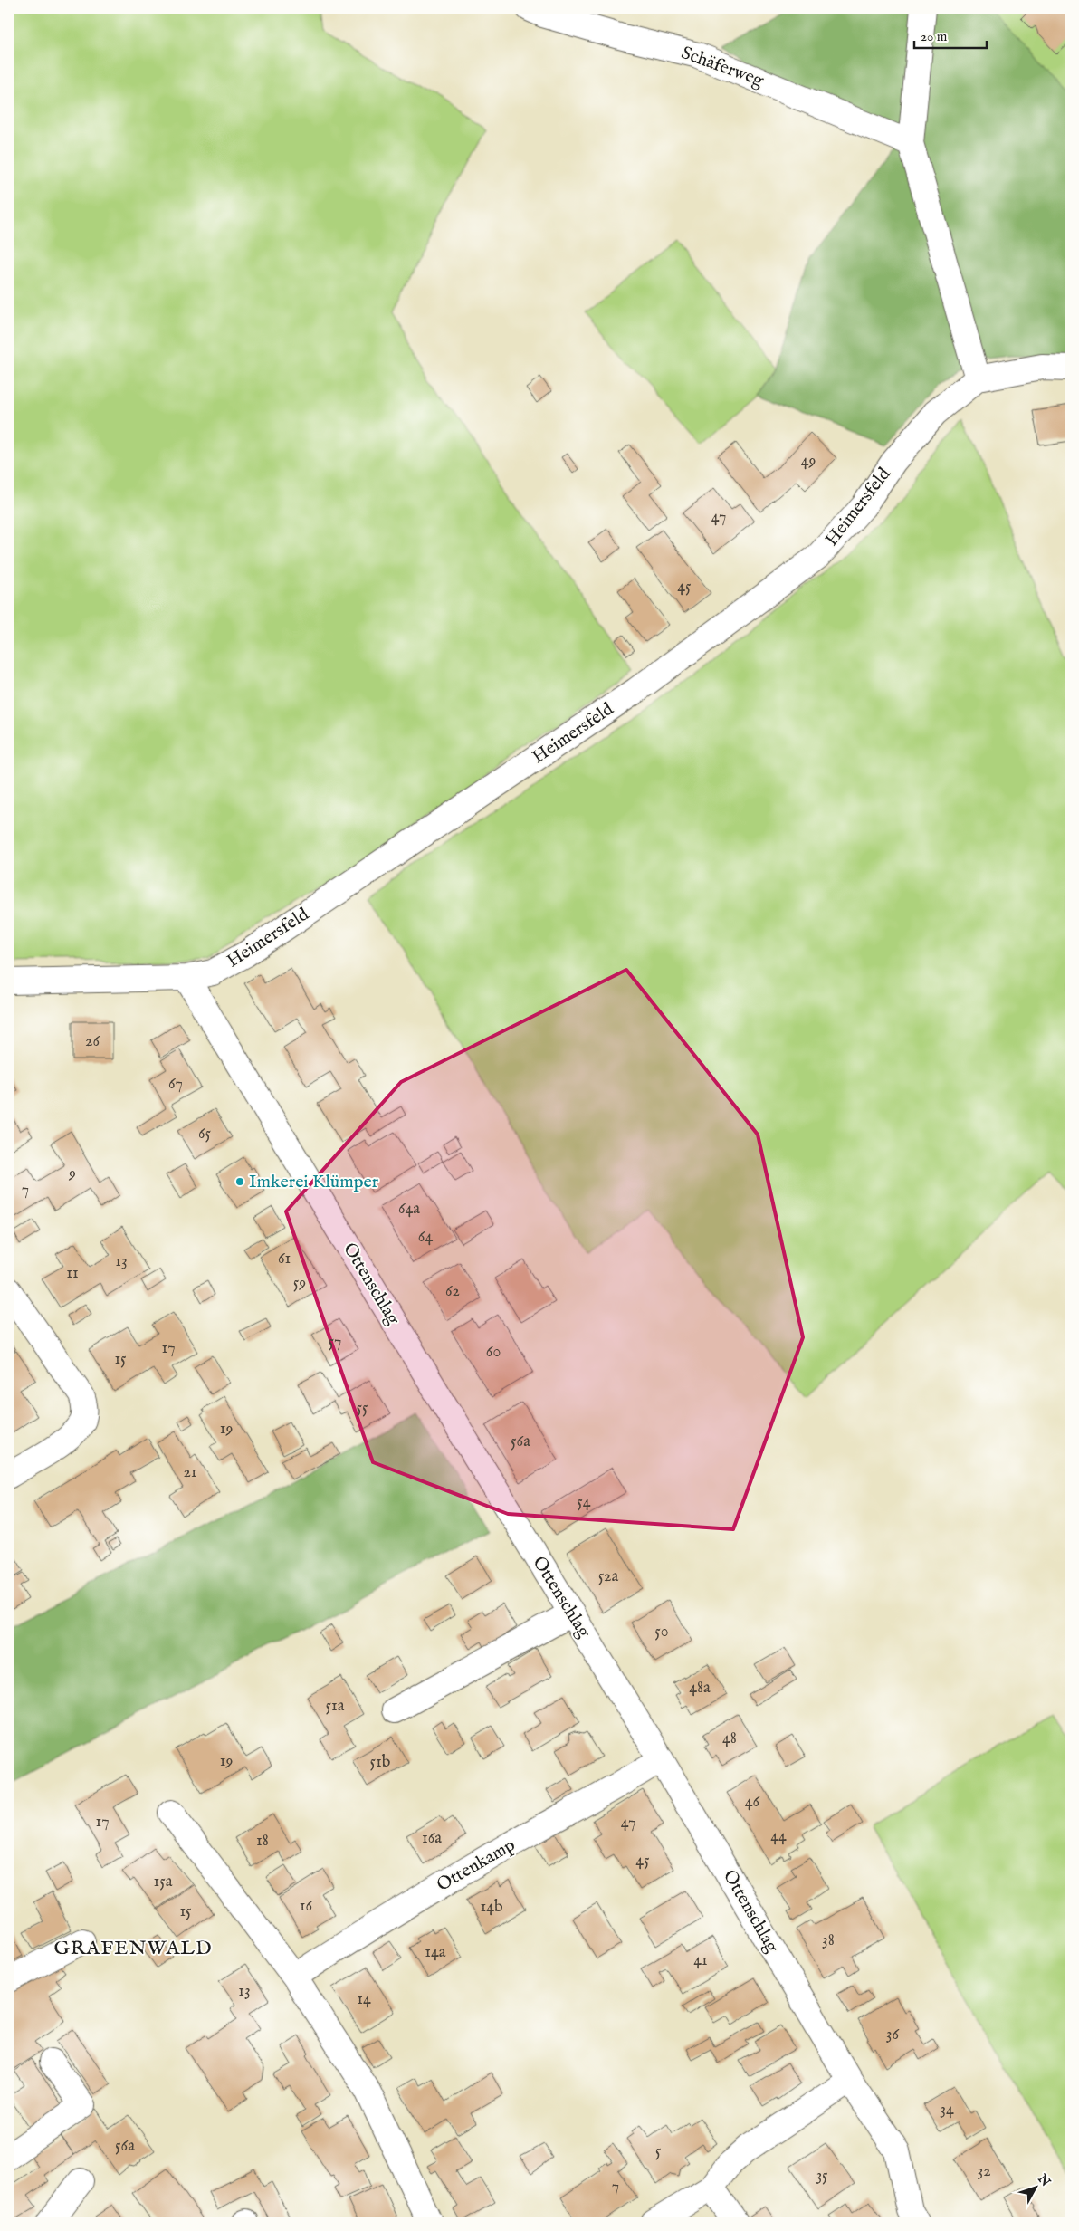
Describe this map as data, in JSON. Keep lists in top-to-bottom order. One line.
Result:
{"streets":{"street":["Schäferweg","Heimersfeld","Ottenschlag","Ottenkamp"]},"crossings":[["Heimersfeld","Ottenschlag"],["Ottenschlag","Ottenkamp"]],"districts":["GRAFENWALD"],"places":["Imkerei Klümper"],"house_numbers":["49","47","45","26","67","65","9","7","64a","64","61","13","11","59","62","57","17","60","15","55","19","56a","21","54","52a","50","48a","51a","48","19","51b","46","17","47","44","16a","18","45","15a","16","14b","15","38","14a","41","13","14","36","34","56a","5","32","35","7"],"scale_bar":"20 m","north":"top right"}
